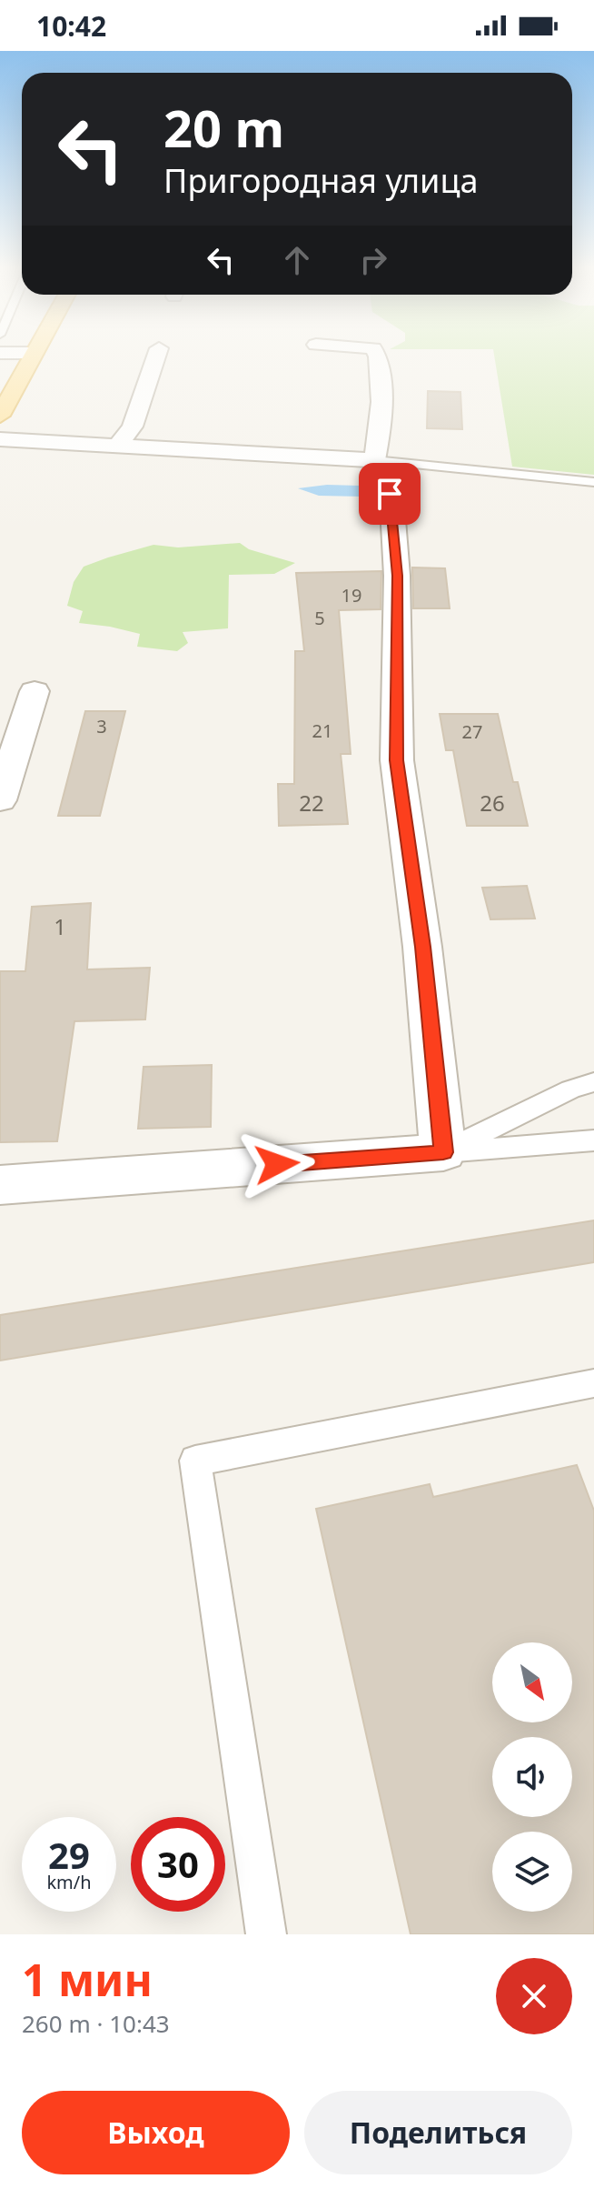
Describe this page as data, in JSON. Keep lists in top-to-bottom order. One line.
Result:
{"house_numbers":["19","5","3","21","27","22","26","1"],"north":"bottom right","page":{"status":"10:42","turn":["20 m","Пригородная улица"],"speed":"29 km/h","limit":"30","heading":["1 мин","260 m · 10:43"],"buttons":["Выход","Поделиться"]}}
